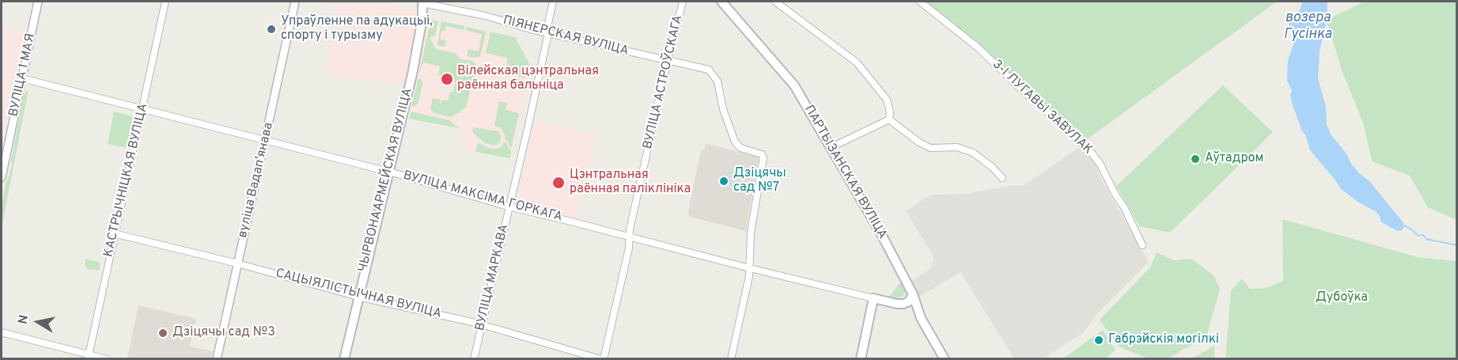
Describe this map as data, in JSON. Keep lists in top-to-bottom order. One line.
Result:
{"streets":{"main road":["ПАРТЫЗАНСКАЯ ВУЛІЦА","ЧЫРВОНААРМЕЙСКАЯ ВУЛІЦА"],"street":["ПІЯНЕРСКАЯ ВУЛІЦА","ВУЛІЦА 1 МАЯ","ВУЛІЦА АСТРОЎСКАГА","3-І ЛУГАВЫ ЗАВУЛАК","КАСТРЫЧНІЦКАЯ ВУЛІЦА","вуліца Вадапʼянава","ВУЛІЦА МАКСІМА ГОРКАГА","ВУЛІЦА МАРКАВА","САЦЫЯЛІСТЫЧНАЯ ВУЛІЦА"]},"crossings":[["ПІЯНЕРСКАЯ ВУЛІЦА","ВУЛІЦА АСТРОЎСКАГА"],["ПІЯНЕРСКАЯ ВУЛІЦА","ЧЫРВОНААРМЕЙСКАЯ ВУЛІЦА"],["ПІЯНЕРСКАЯ ВУЛІЦА","ВУЛІЦА МАКСІМА ГОРКАГА"],["ПІЯНЕРСКАЯ ВУЛІЦА","ВУЛІЦА МАРКАВА"],["ВУЛІЦА 1 МАЯ","ВУЛІЦА МАКСІМА ГОРКАГА"],["ВУЛІЦА АСТРОЎСКАГА","ВУЛІЦА МАКСІМА ГОРКАГА"],["ВУЛІЦА АСТРОЎСКАГА","САЦЫЯЛІСТЫЧНАЯ ВУЛІЦА"],["КАСТРЫЧНІЦКАЯ ВУЛІЦА","ВУЛІЦА МАКСІМА ГОРКАГА"],["КАСТРЫЧНІЦКАЯ ВУЛІЦА","САЦЫЯЛІСТЫЧНАЯ ВУЛІЦА"],["вуліца Вадапʼянава","ВУЛІЦА МАКСІМА ГОРКАГА"],["вуліца Вадапʼянава","САЦЫЯЛІСТЫЧНАЯ ВУЛІЦА"],["ЧЫРВОНААРМЕЙСКАЯ ВУЛІЦА","ВУЛІЦА МАКСІМА ГОРКАГА"],["ЧЫРВОНААРМЕЙСКАЯ ВУЛІЦА","САЦЫЯЛІСТЫЧНАЯ ВУЛІЦА"],["ВУЛІЦА МАКСІМА ГОРКАГА","ВУЛІЦА МАРКАВА"],["ВУЛІЦА МАРКАВА","САЦЫЯЛІСТЫЧНАЯ ВУЛІЦА"]],"water":["возера Гусінка"],"parks":["Дубоўка"],"places":["Упраўленне па адукацыі, спорту і турызму","Вілейская цэнтральная раённая бальніца","Аўтадром","Дзіцячы сад №7","Цэнтральная раённая паліклініка","Дзіцячы сад №3","Габрэйскія могілкі"],"north":"left"}
